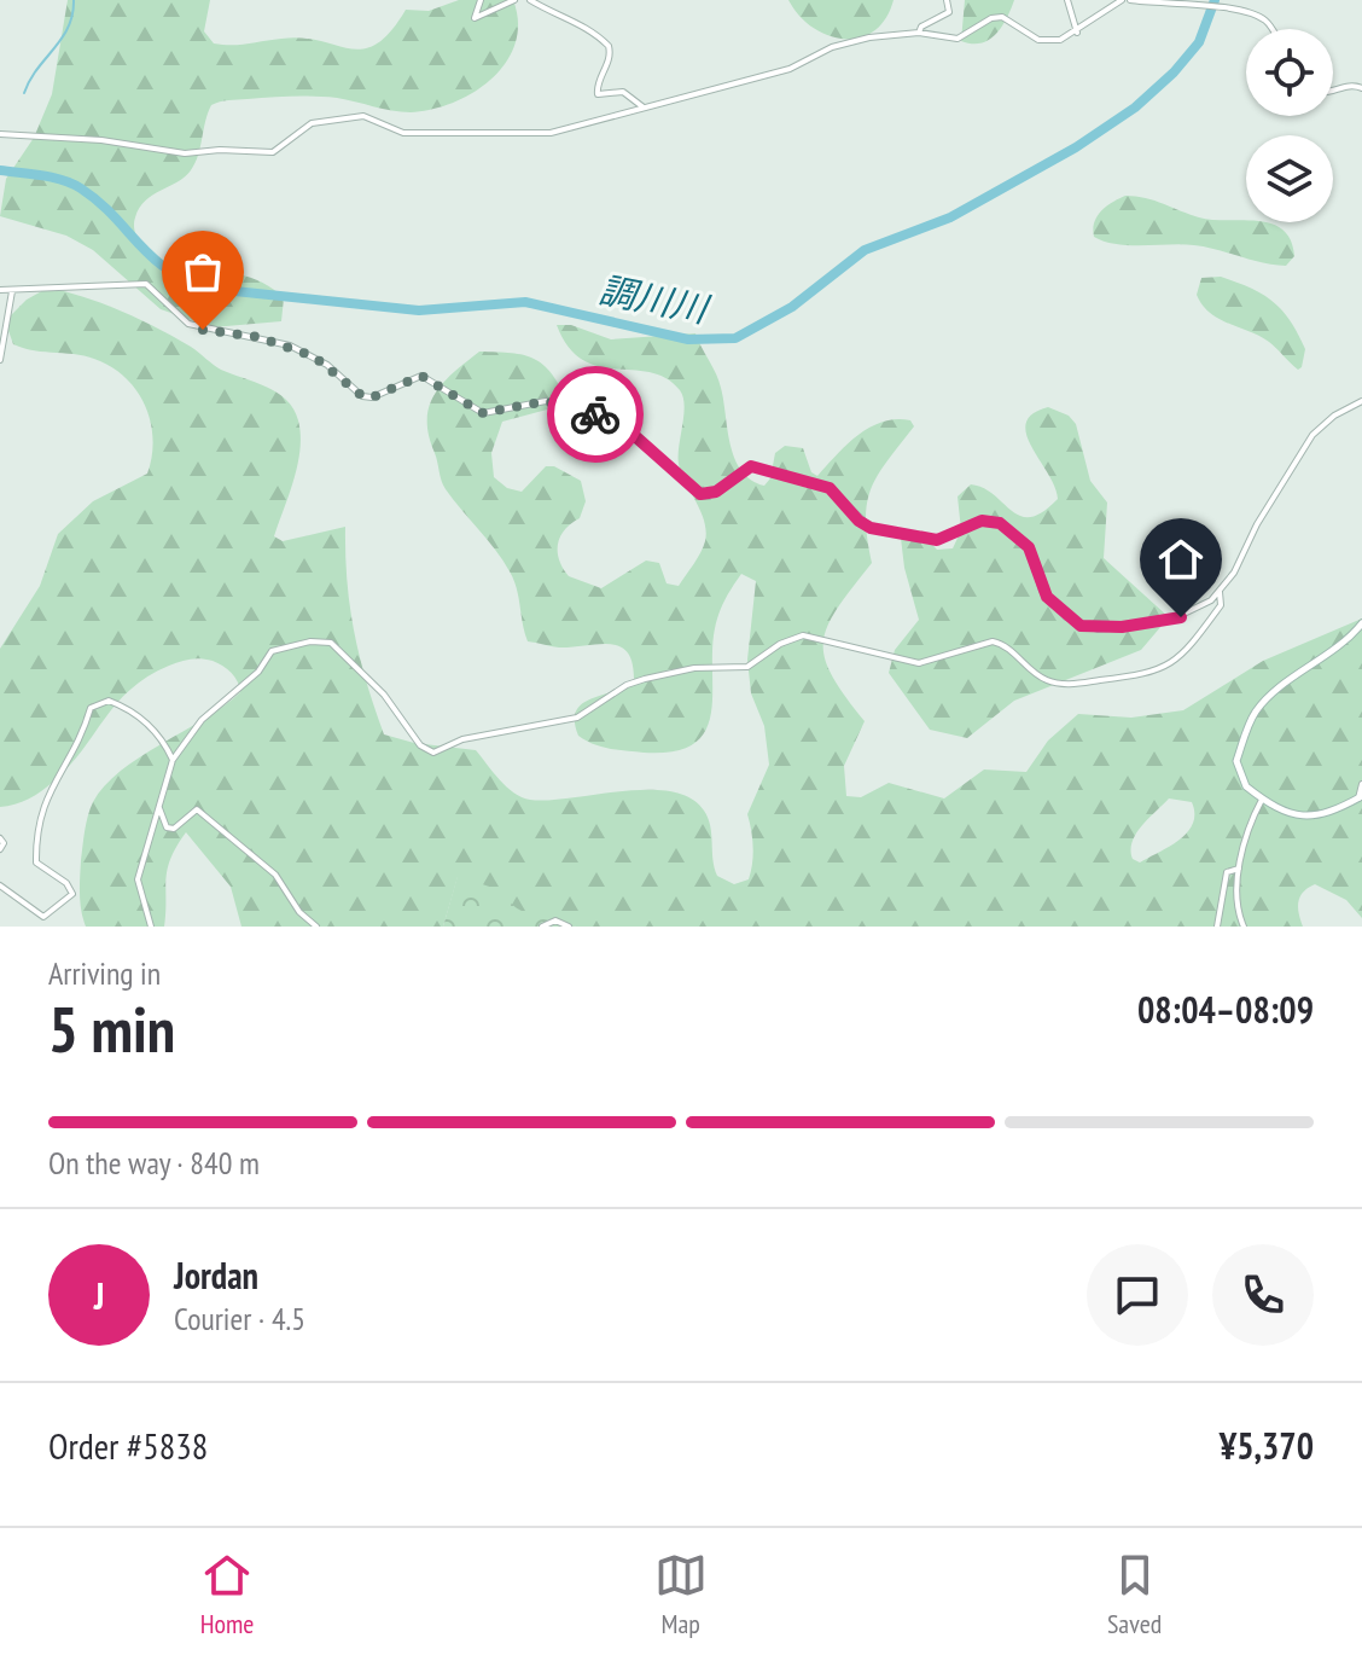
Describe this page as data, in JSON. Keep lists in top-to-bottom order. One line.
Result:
{"water":["調川川"],"page":{"heading":["5 min","Arriving in","08:04–08:09"],"panel":["Jordan","Courier · 4.5","Order #5838","¥5,370"],"bar":"On the way · 840 m","round":"J","tabs":["Home","Map","Saved"]}}
